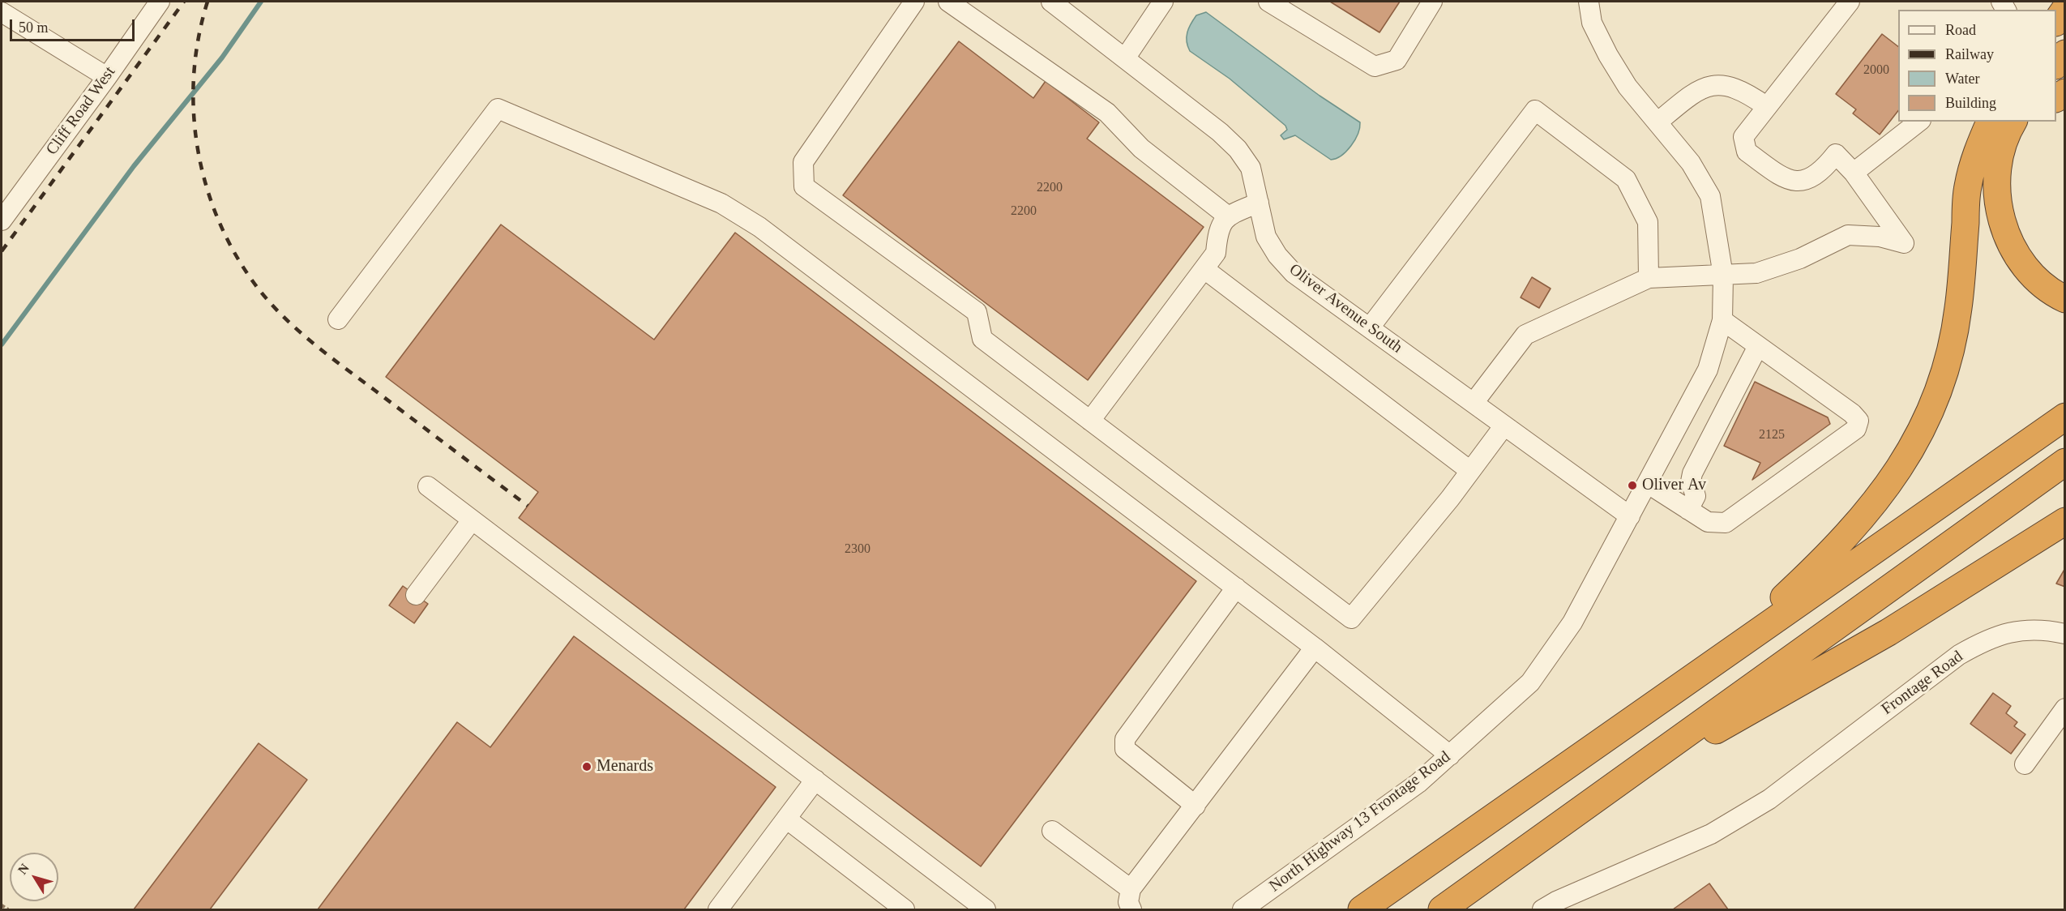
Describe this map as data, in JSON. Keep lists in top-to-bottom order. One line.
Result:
{"streets":{"street":["Cliff Road West","Oliver Avenue South","Frontage Road","North Highway 13 Frontage Road"]},"crossings":[["Oliver Avenue South","North Highway 13 Frontage Road"]],"places":["Oliver Av","Menards"],"house_numbers":["2000","2200","2200","2125","2300"],"legend":["Road","Railway","Water","Building"],"scale_bar":"50 m","north":"top left"}
